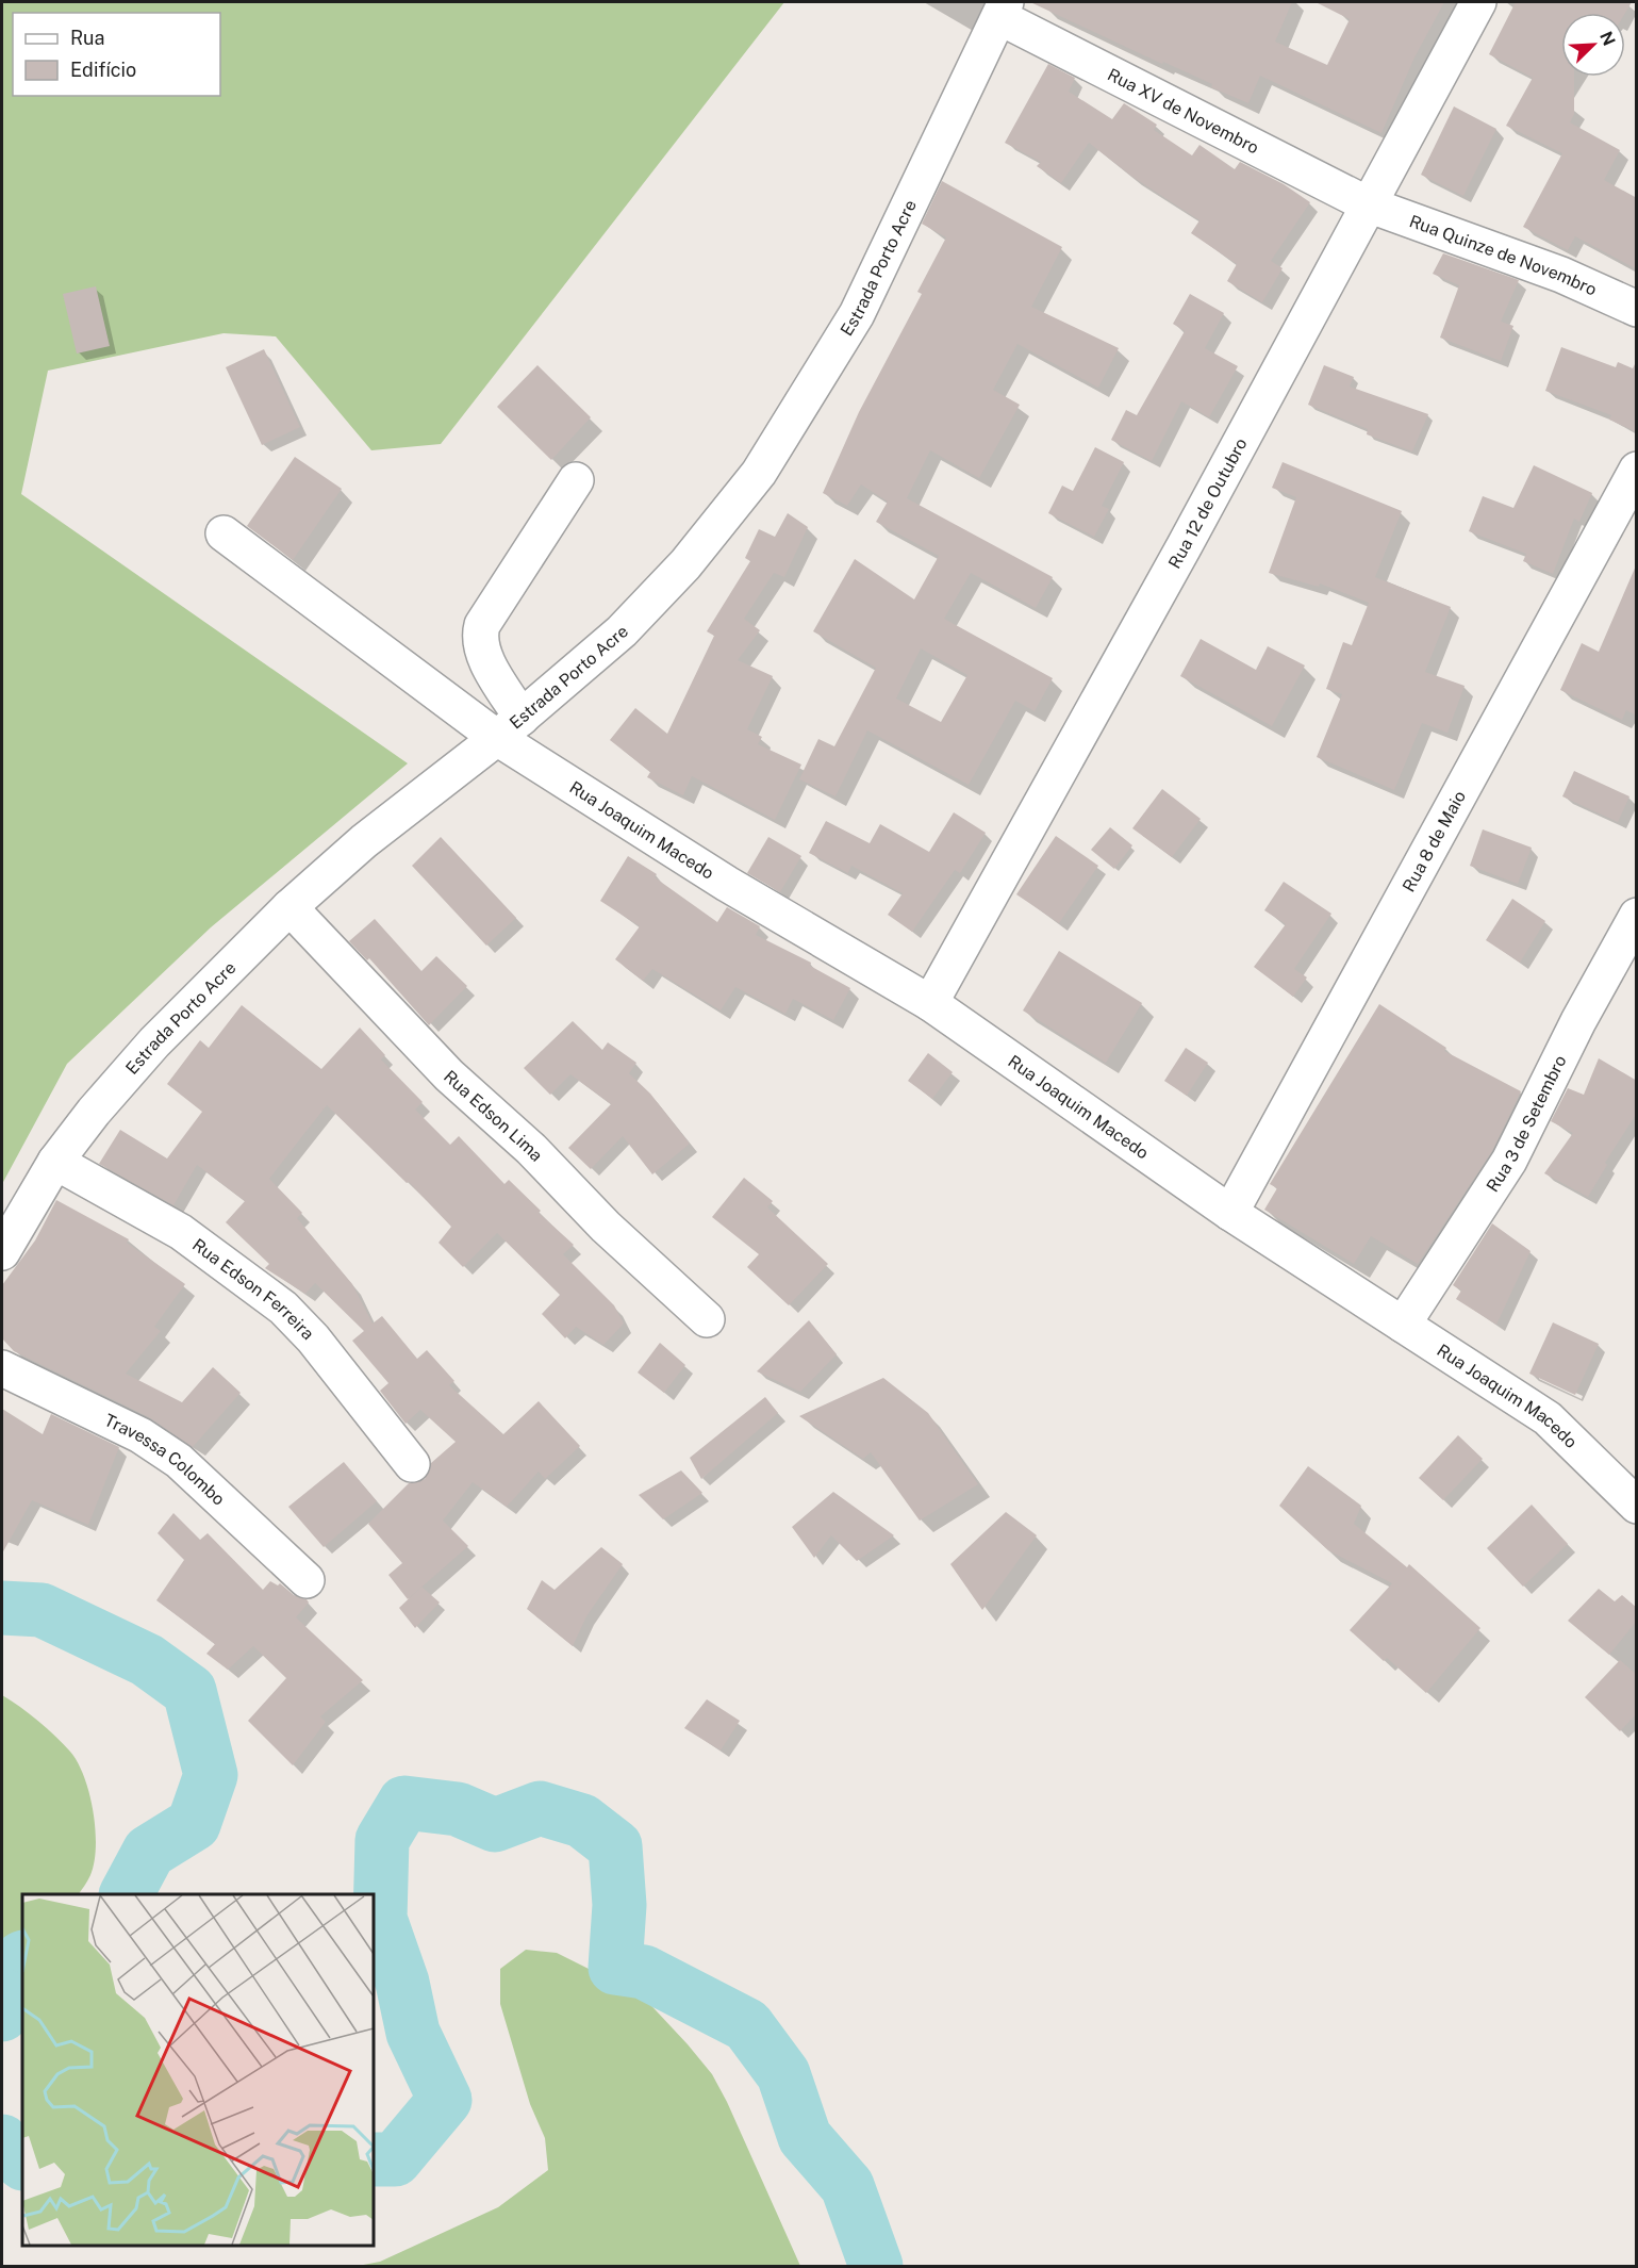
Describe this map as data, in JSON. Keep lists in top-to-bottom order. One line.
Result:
{"streets":{"street":["Rua XV de Novembro","Rua Quinze de Novembro","Estrada Porto Acre","Rua 12 de Outubro","Rua Joaquim Macedo","Rua 8 de Maio","Rua Edson Lima","Rua 3 de Setembro","Rua Edson Ferreira","Travessa Colombo"]},"crossings":[["Rua XV de Novembro","Rua Quinze de Novembro"],["Rua XV de Novembro","Estrada Porto Acre"],["Rua XV de Novembro","Rua 12 de Outubro"],["Rua Quinze de Novembro","Rua 12 de Outubro"],["Estrada Porto Acre","Rua Joaquim Macedo"],["Estrada Porto Acre","Rua Edson Lima"],["Estrada Porto Acre","Rua Edson Ferreira"],["Rua 12 de Outubro","Rua Joaquim Macedo"],["Rua Joaquim Macedo","Rua 8 de Maio"],["Rua Joaquim Macedo","Rua 3 de Setembro"]],"legend":["Rua","Edifício"],"north":"top right"}
